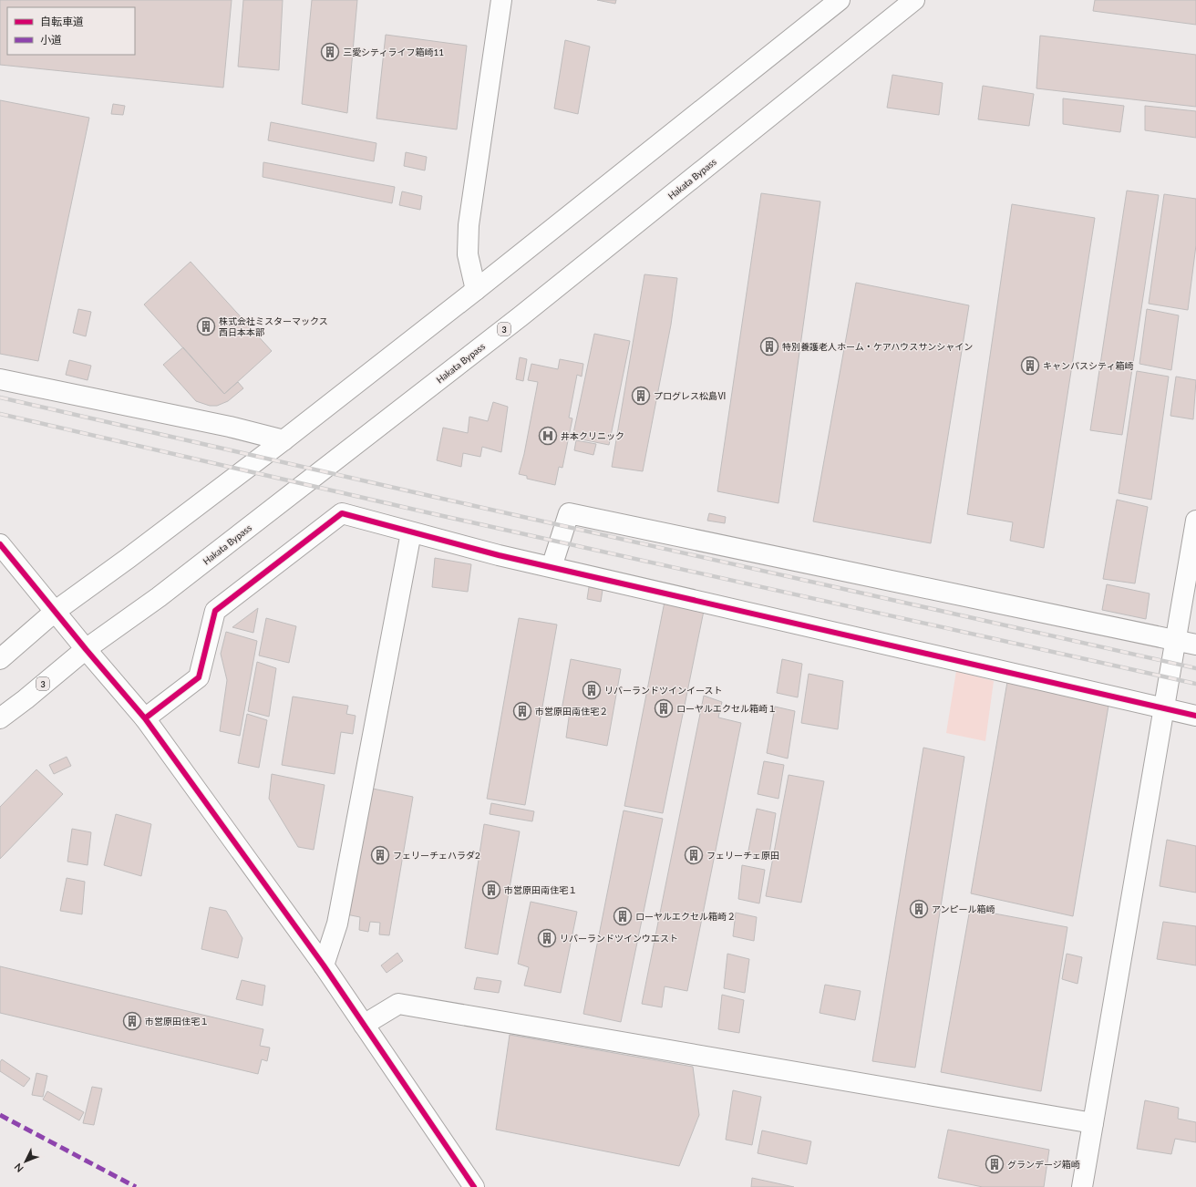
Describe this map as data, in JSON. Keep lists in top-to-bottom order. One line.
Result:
{"streets":{"main road":["Hakata Bypass","3"]},"places":{"building":["三愛シティライフ箱崎11","株式会社ミスターマックス 西日本本部","特別養護老人ホーム・ケアハウスサンシャイン","キャンパスシティ箱崎","プログレス松島Ⅵ","リバーランドツインイースト","ローヤルエクセル箱崎１","市営原田南住宅２","フェリーチェハラダ2","フェリーチェ原田","市営原田南住宅１","アンピール箱崎","ローヤルエクセル箱崎２","リバーランドツインウエスト","市営原田住宅１","グランデージ箱崎"],"hospital":["井本クリニック"]},"legend":["自転車道","小道"],"north":"bottom left"}
